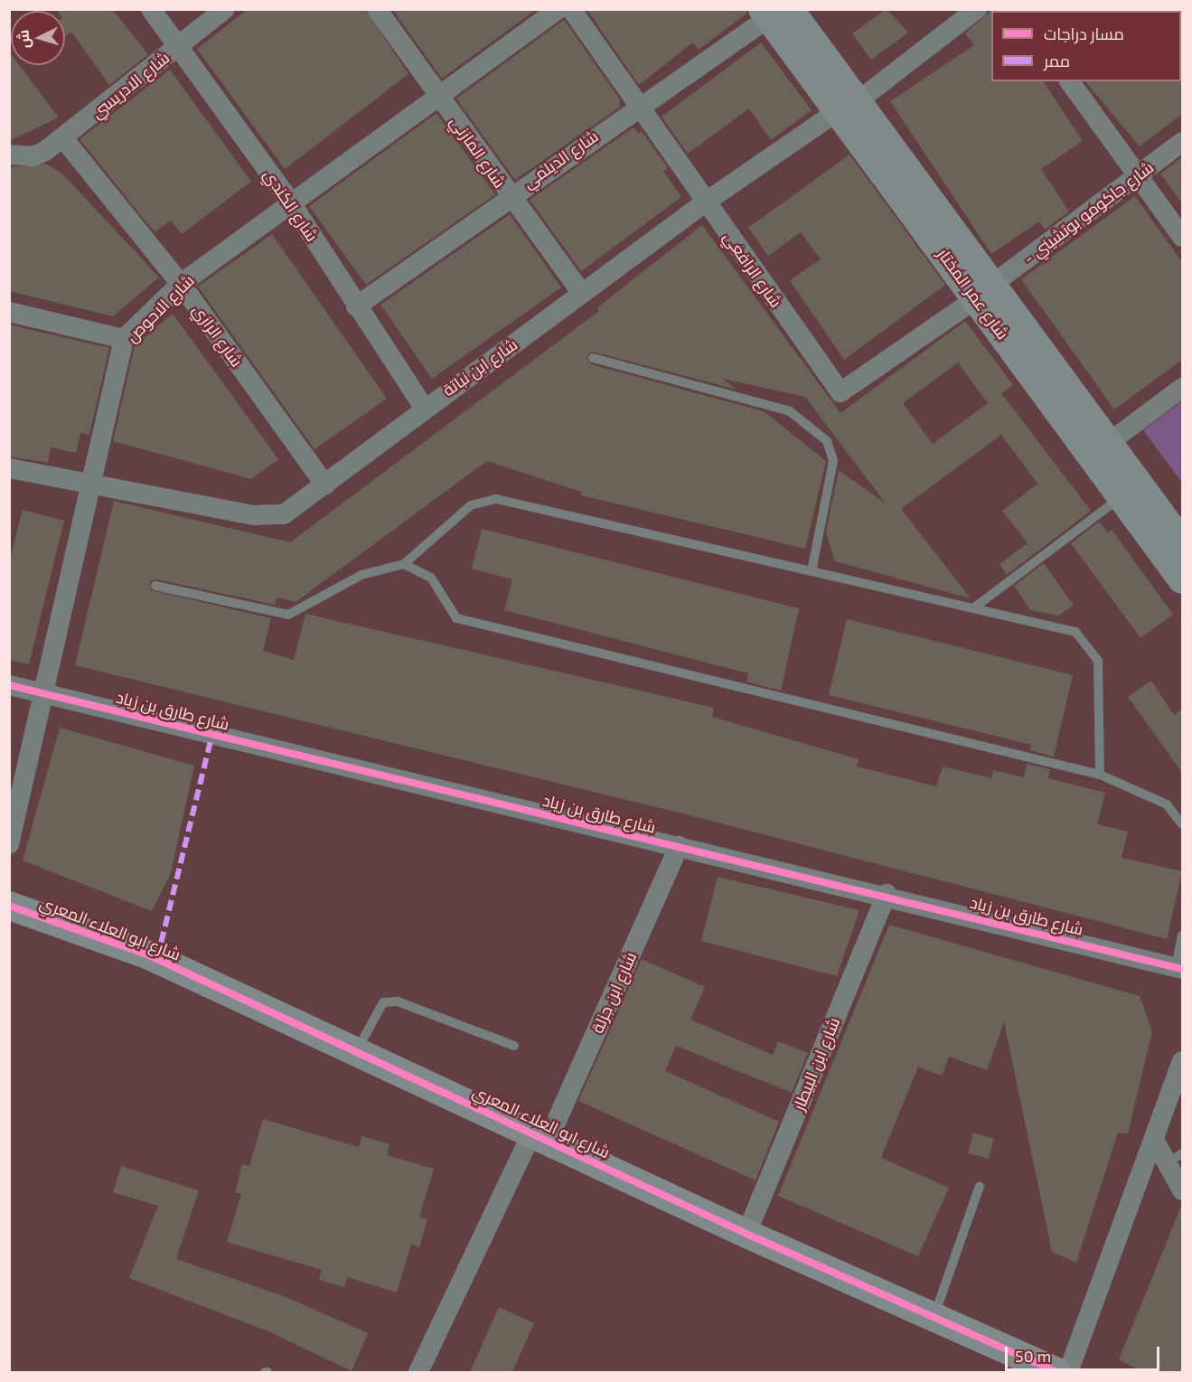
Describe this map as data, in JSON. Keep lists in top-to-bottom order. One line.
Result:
{"streets":{"street":["شارع الادريسي","شارع المازني","شارع الديلمي","شارع الكندي","- شارع جاكومو بوتشيني","شارع الرافعي","شارع عمر المختار","شارع الاحوص","شارع الرازي","شارع ابن نباتة","شارع طارق بن زياد","شارع ابو العلاء المعري","شارع ابن جزلة","شارع ابن البيطار"]},"crossings":[["شارع الادريسي","شارع الكندي"],["شارع الادريسي","شارع الرازي"],["شارع المازني","شارع الديلمي"],["شارع المازني","شارع الاحوص"],["شارع المازني","شارع ابن نباتة"],["شارع الديلمي","شارع الكندي"],["شارع الديلمي","شارع الرافعي"],["شارع الديلمي","شارع عمر المختار"],["شارع الكندي","شارع الاحوص"],["شارع الكندي","شارع ابن نباتة"],["- شارع جاكومو بوتشيني","شارع الرافعي"],["- شارع جاكومو بوتشيني","شارع عمر المختار"],["شارع الرافعي","شارع عمر المختار"],["شارع الرافعي","شارع ابن نباتة"],["شارع عمر المختار","شارع ابن نباتة"],["شارع الاحوص","شارع الرازي"],["شارع الاحوص","شارع ابن نباتة"],["شارع الاحوص","شارع طارق بن زياد"],["شارع الرازي","شارع ابن نباتة"],["شارع طارق بن زياد","شارع ابن جزلة"],["شارع طارق بن زياد","شارع ابن البيطار"],["شارع ابو العلاء المعري","شارع ابن جزلة"],["شارع ابو العلاء المعري","شارع ابن البيطار"]],"legend":["مسار دراجات","ممر"],"scale_bar":"50 m","north":"left"}
